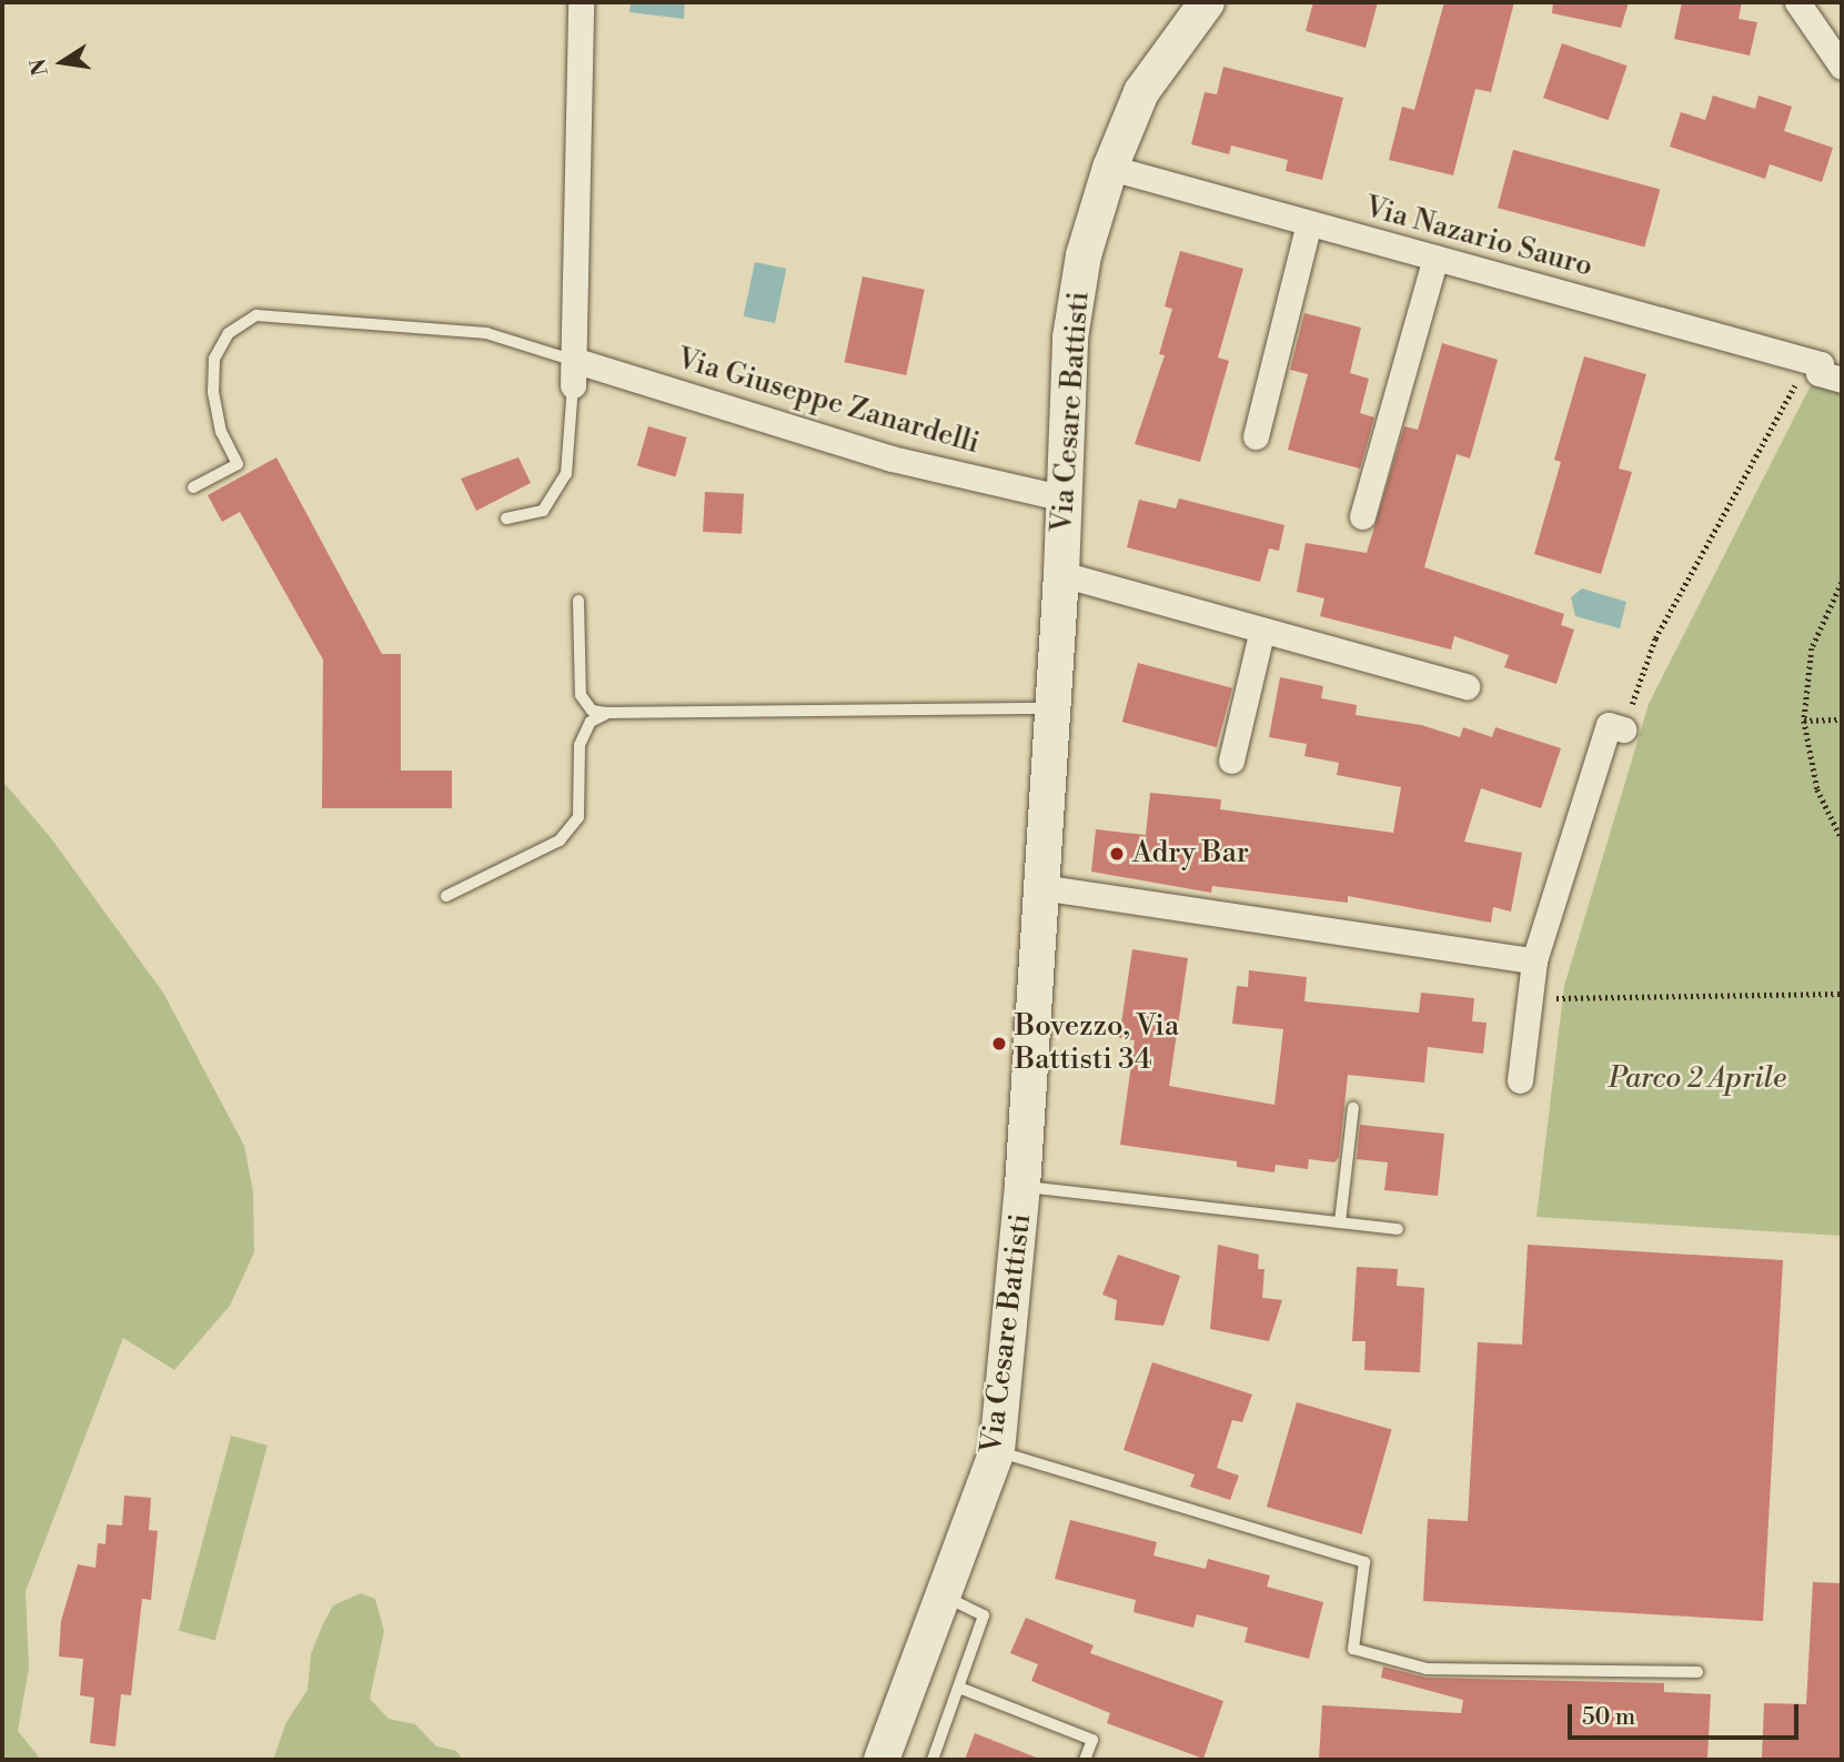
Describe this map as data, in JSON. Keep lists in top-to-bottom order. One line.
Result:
{"streets":{"street":["Via Nazario Sauro","Via Giuseppe Zanardelli","Via Cesare Battisti"]},"crossings":[["Via Nazario Sauro","Via Cesare Battisti"],["Via Giuseppe Zanardelli","Via Cesare Battisti"]],"parks":["Parco 2 Aprile"],"places":["Adry Bar","Bovezzo, Via Battisti 34"],"scale_bar":"50 m","north":"left"}
